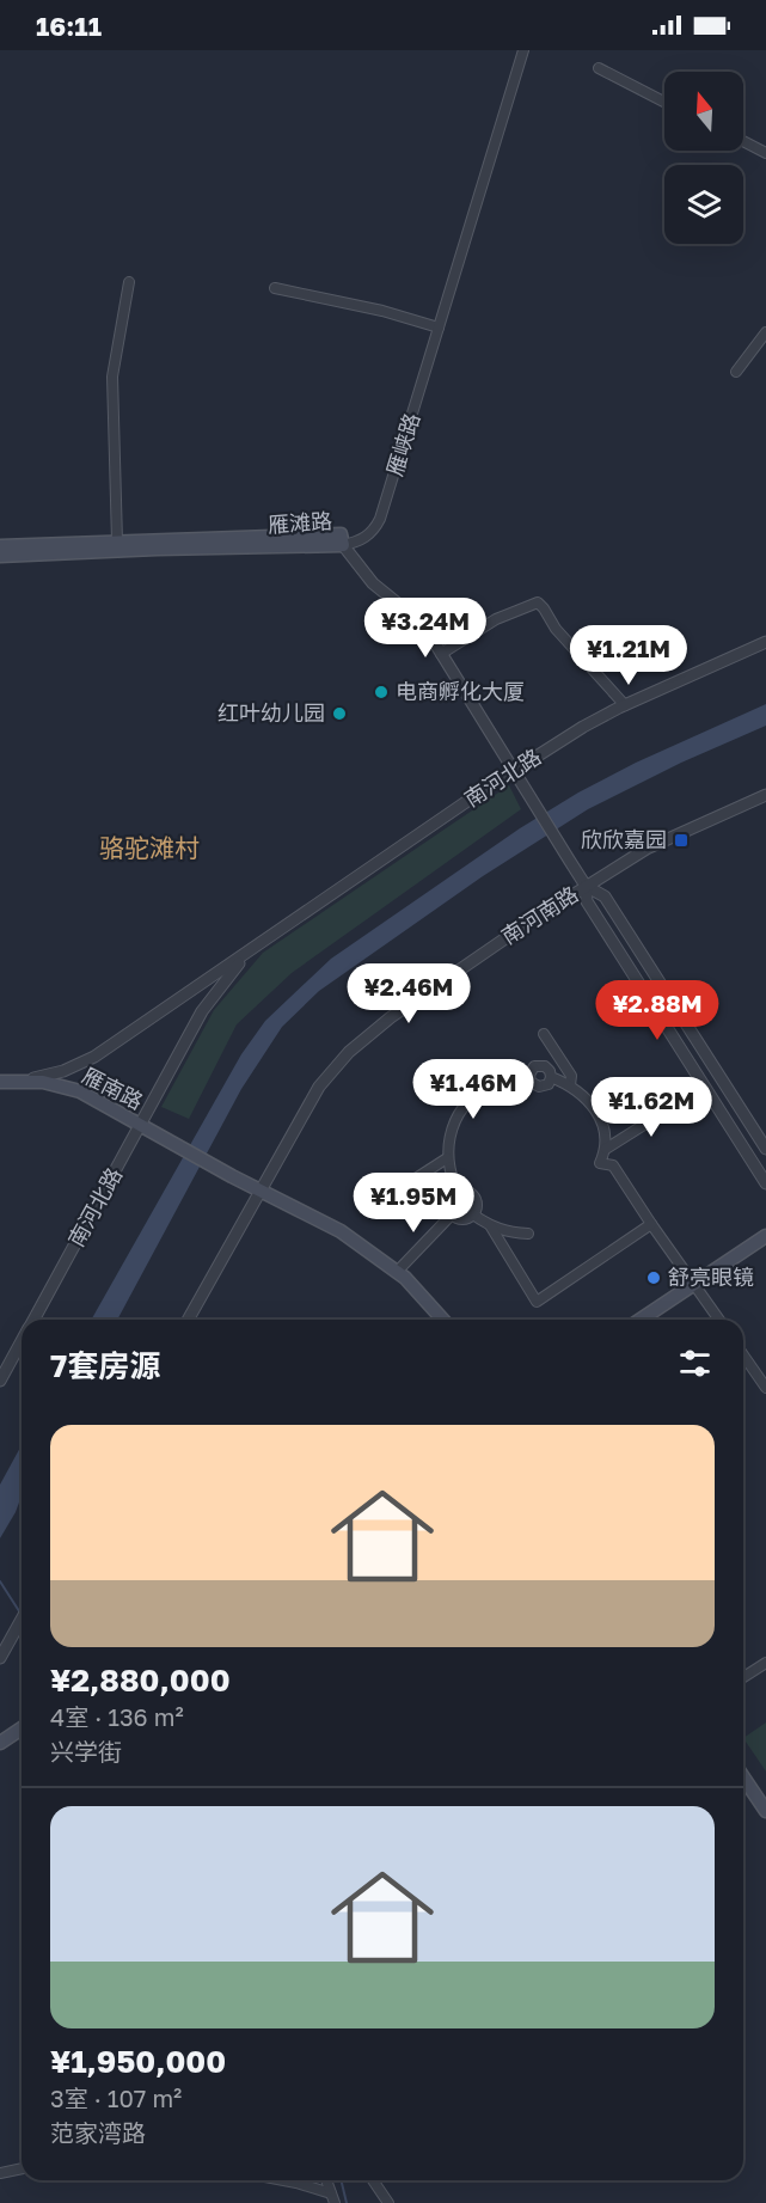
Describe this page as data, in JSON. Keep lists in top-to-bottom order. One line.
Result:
{"streets":{"main road":["雁滩路","雁南路"],"street":["雁峡路","南河北路","南河南路"]},"crossings":[["雁峡路","雁滩路"],["南河北路","雁南路"],["南河南路","雁南路"]],"districts":["骆驼滩村"],"places":{"other":["电商孵化大厦","红叶幼儿园","舒亮眼镜"],"transit":["欣欣嘉园"]},"north":"top","page":{"status":"16:11","price":["¥3.24M","¥1.21M","¥2.46M","¥2.88M","¥1.46M","¥1.62M","¥1.95M"],"heading":"7套房源","list":[{"name":"¥2,880,000","note":"4室 · 136 m² · 兴学街"},{"name":"¥1,950,000","note":"3室 · 107 m² · 范家湾路"}]}}
